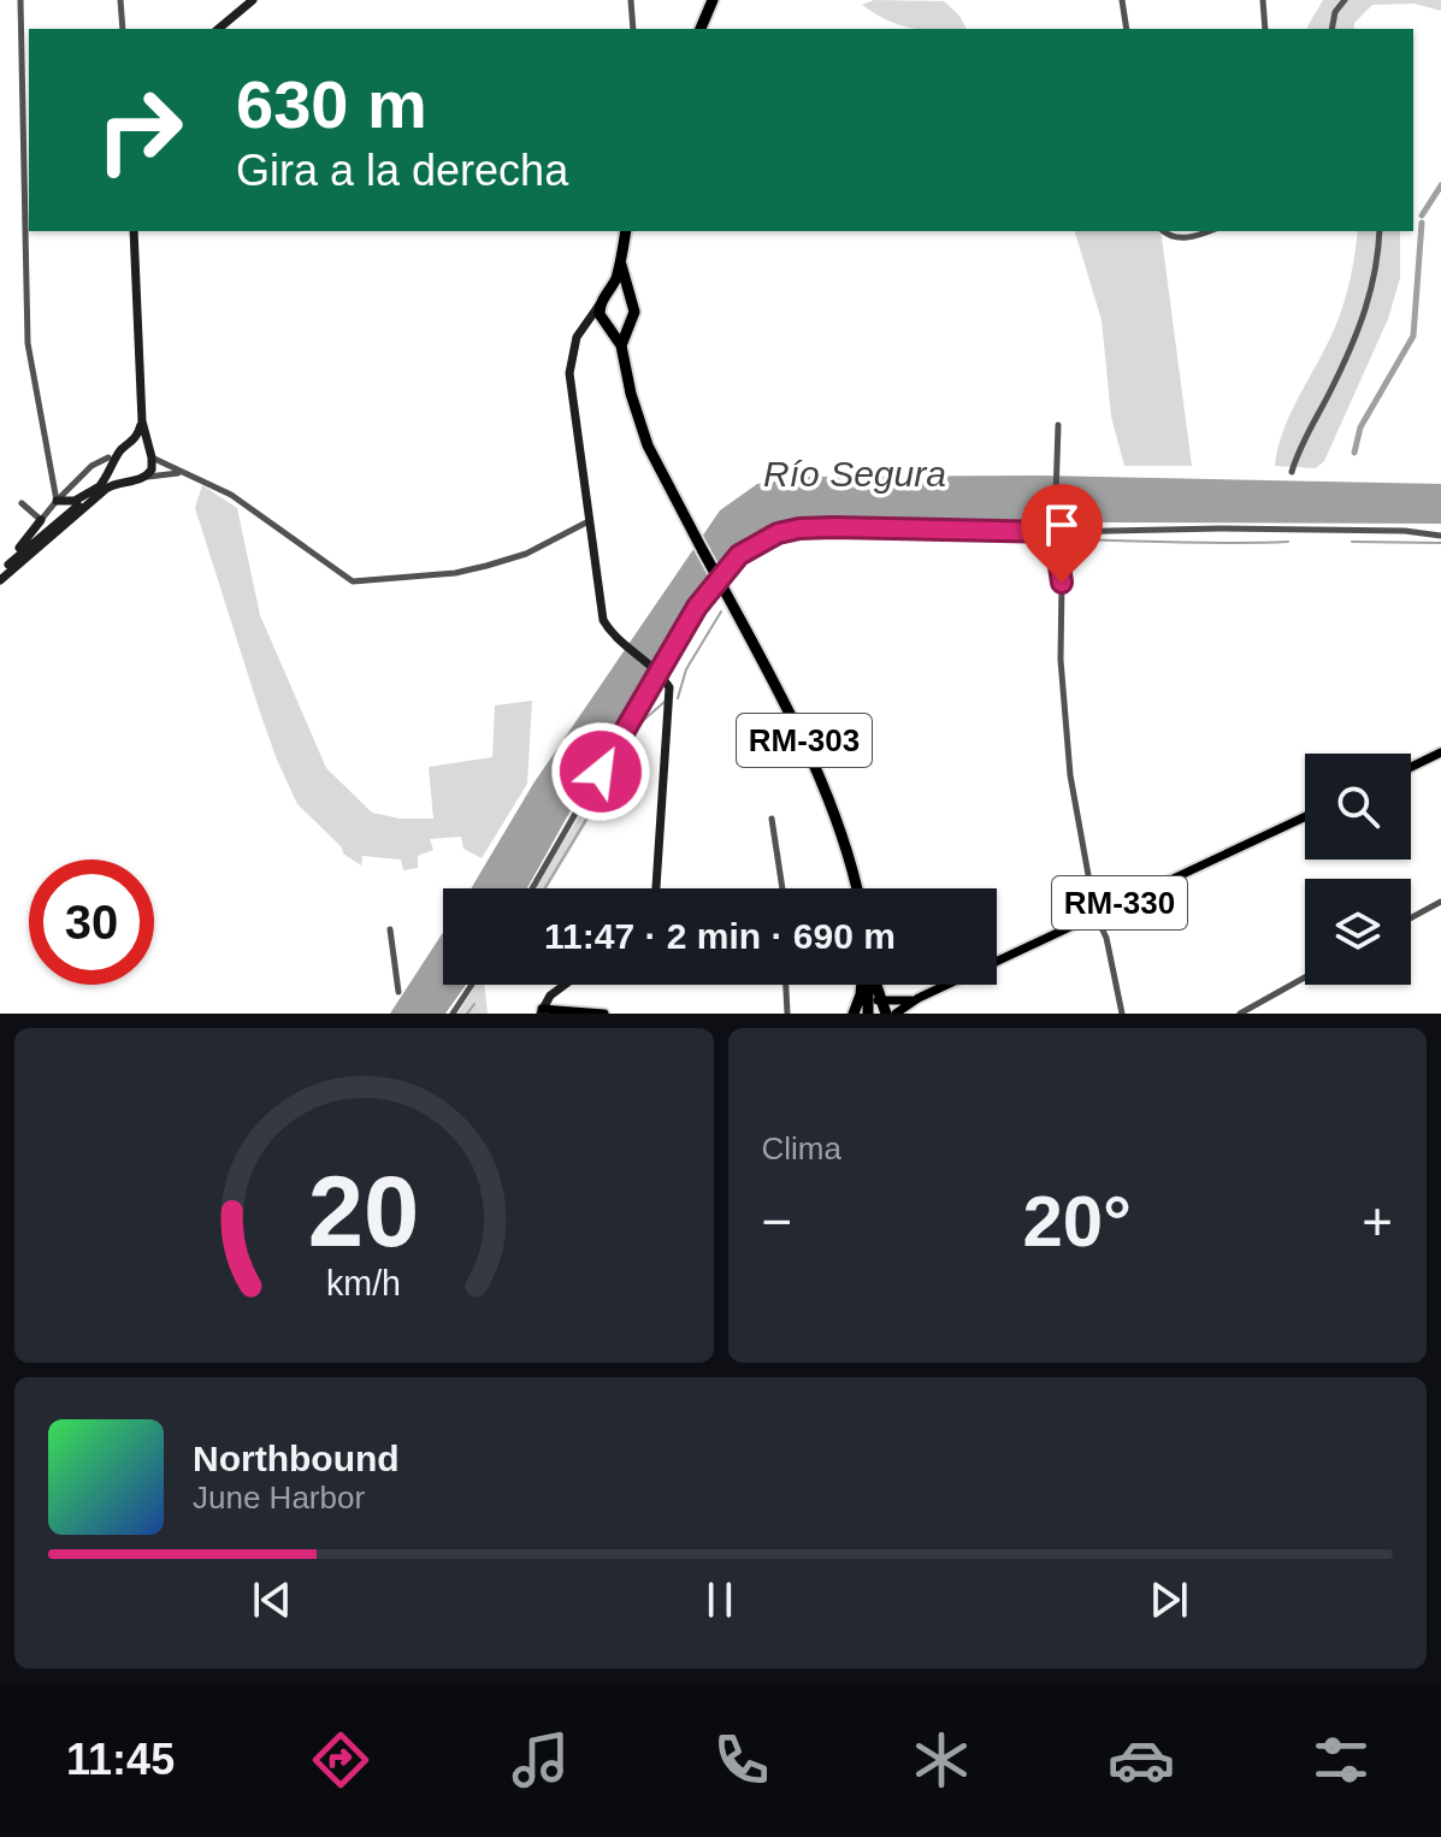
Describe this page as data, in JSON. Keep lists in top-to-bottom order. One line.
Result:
{"streets":{"highway":["RM-303"],"main road":["RM-330"]},"water":["Río Segura"],"page":{"turn":["630 m","Gira a la derecha"],"limit":"30","trip":"11:47 · 2 min · 690 m","tile":"Clima","heat":["−","20°","+"],"song":["Northbound","June Harbor"],"tabs":"11:45","gauge":["20","km/h"]}}
